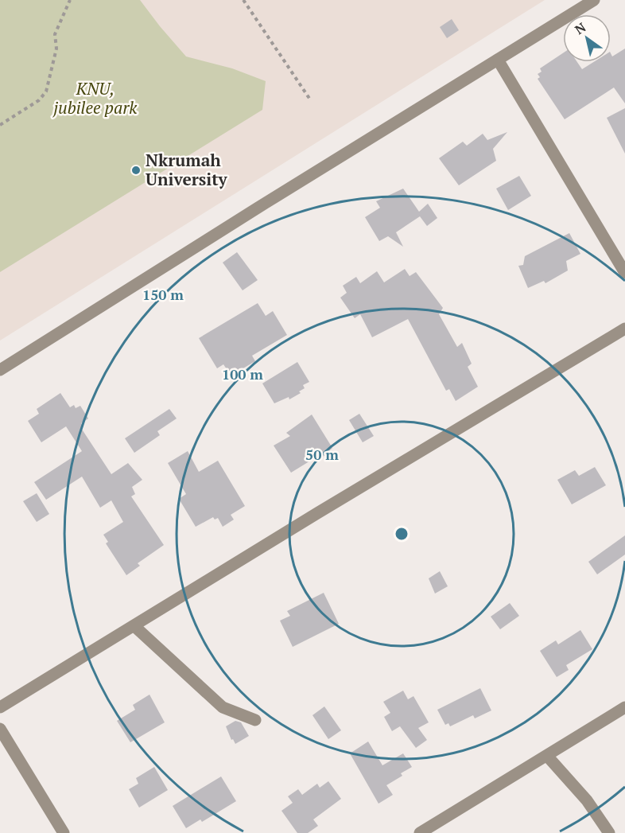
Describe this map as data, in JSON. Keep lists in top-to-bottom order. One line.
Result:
{"parks":["KNU, jubilee park"],"places":["Nkrumah University"],"north":"top left","rings":["150 m","100 m","50 m"]}
